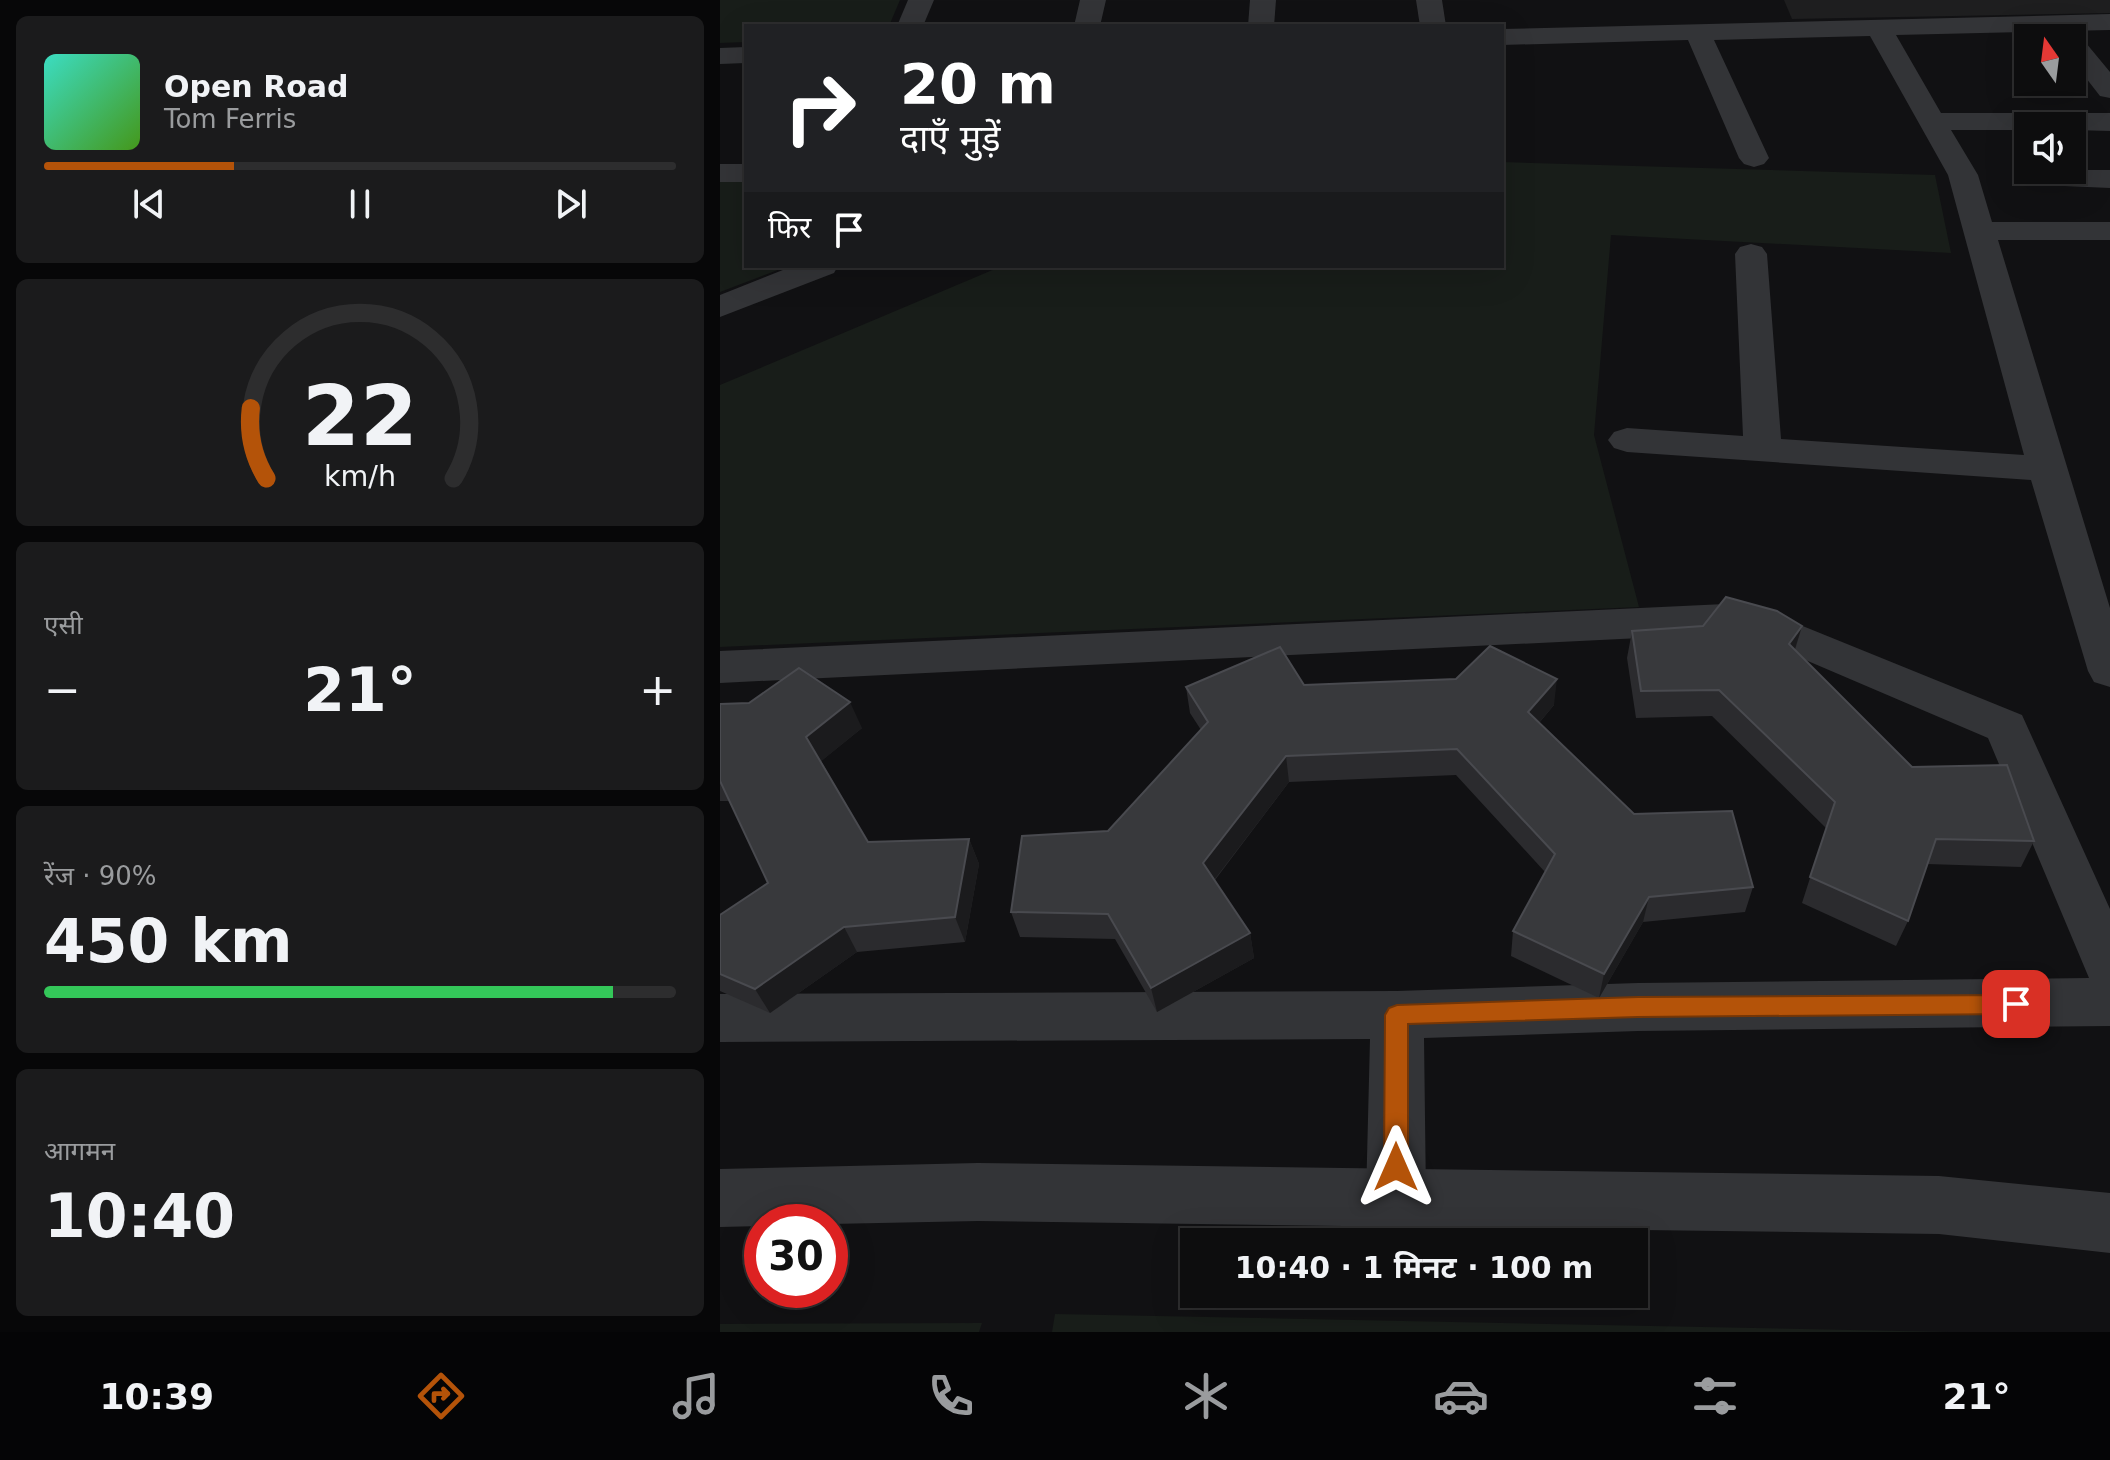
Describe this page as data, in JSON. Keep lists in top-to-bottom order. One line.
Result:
{"north":"top","page":{"turn":["20 m","दाएँ मुड़ें"],"song":["Open Road","Tom Ferris"],"then":"फिर","tile":["एसी",["रेंज · 90%","450 km"],["आगमन","10:40"]],"heat":["−","21°","+"],"limit":"30","trip":"10:40 · 1 मिनट · 100 m","tabs":["10:39","21°"],"gauge":["22","km/h"]}}
